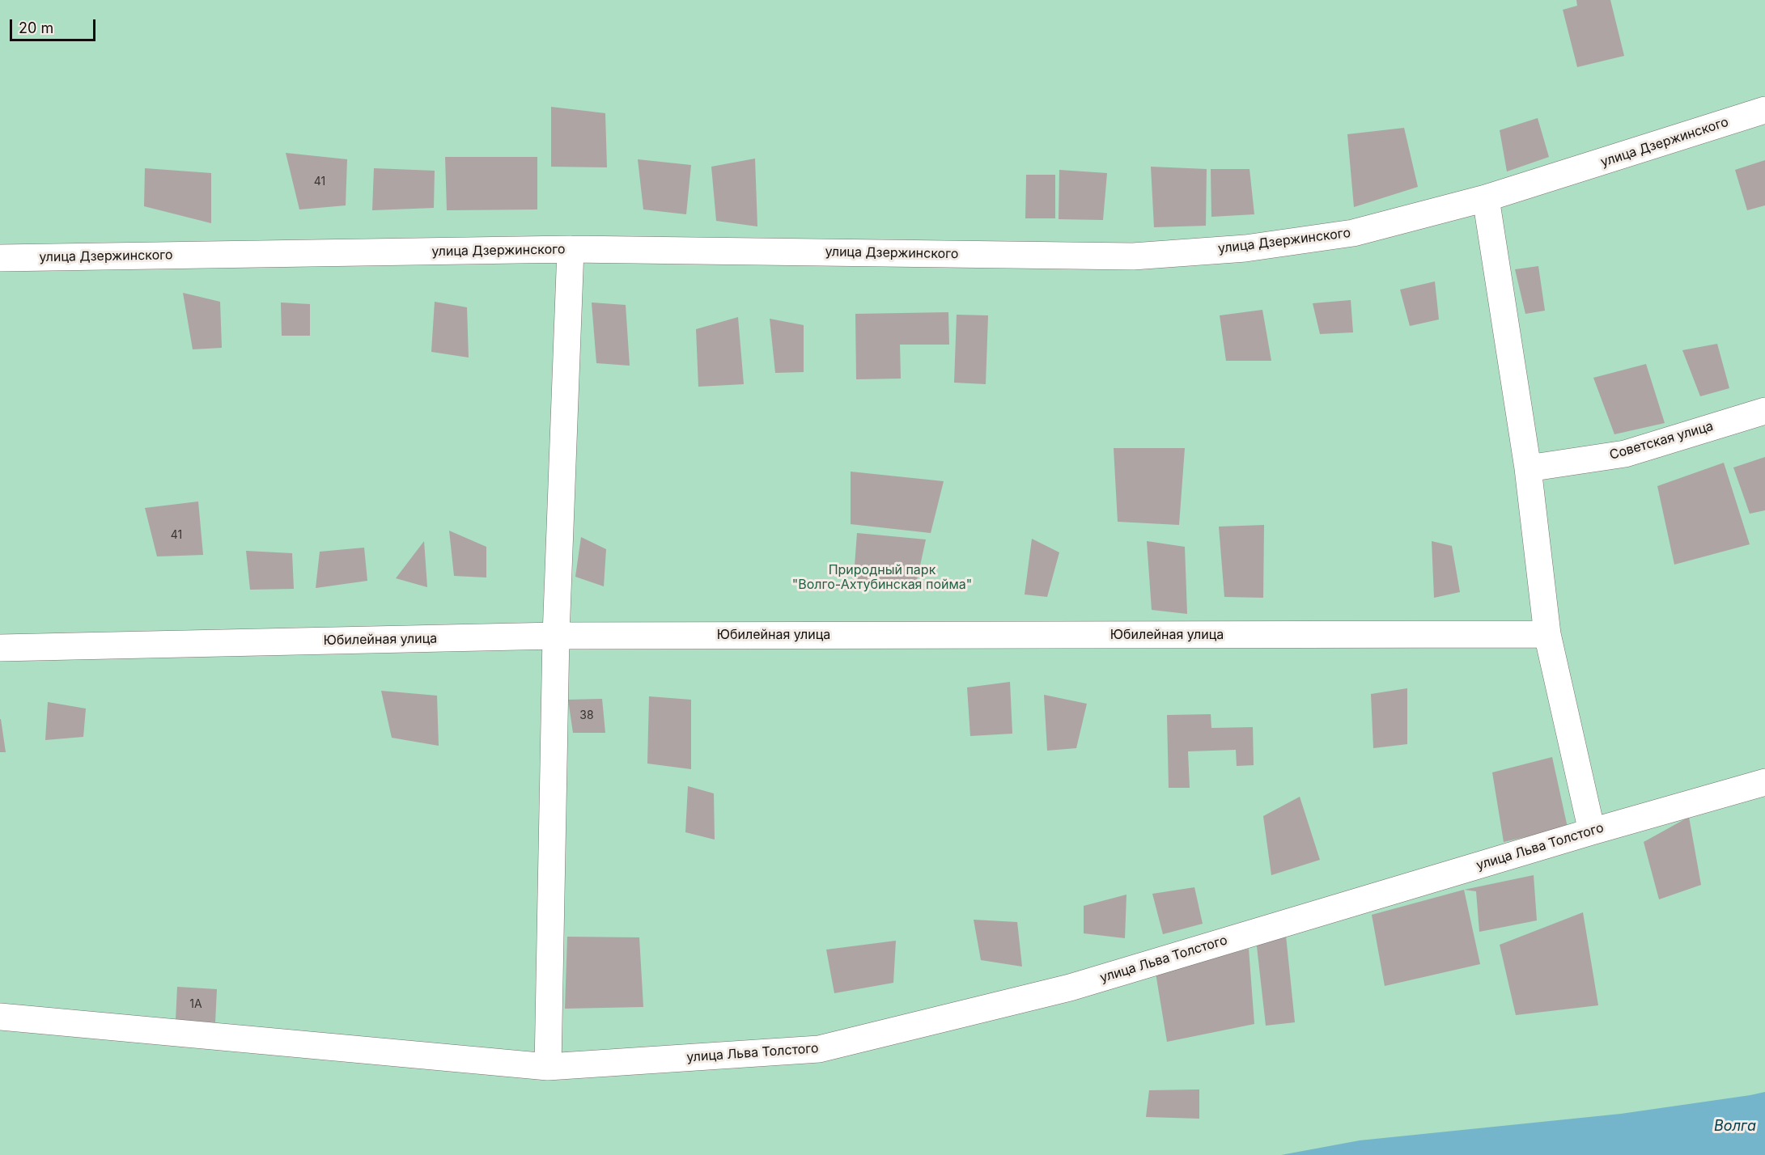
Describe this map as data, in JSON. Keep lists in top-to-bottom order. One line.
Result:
{"streets":{"street":["улица Дзержинского","Советская улица","Юбилейная улица","улица Льва Толстого"]},"water":["Волга"],"parks":["Природный парк \"Волго-Ахтубинская пойма\""],"house_numbers":["41","41","38","1А"],"scale_bar":"20 m"}
